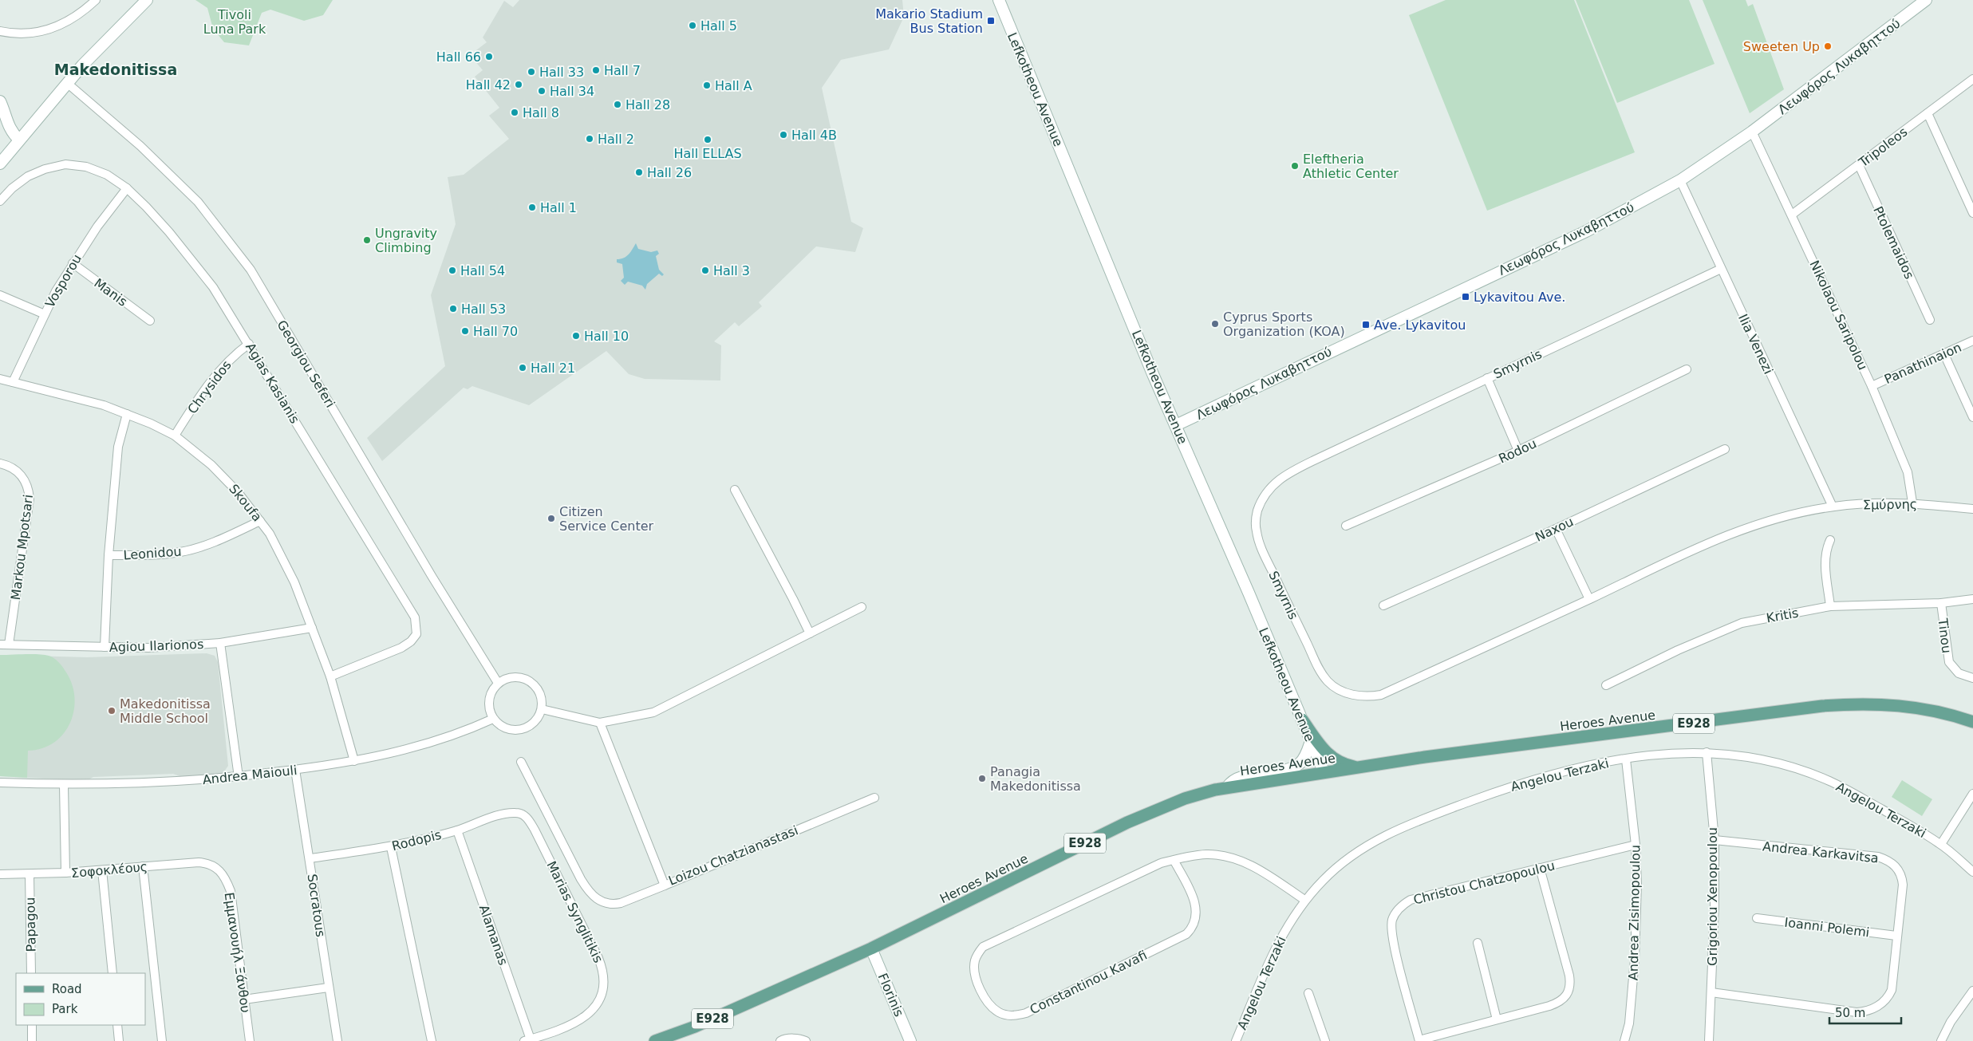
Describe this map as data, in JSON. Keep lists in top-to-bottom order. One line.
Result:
{"streets":{"main road":["Λεωφόρος Λυκαβηττού","Lefkotheou Avenue","Heroes Avenue","E928","Florinis"],"street":["Tripoleos","Ptolemaidos","Vosporou","Manis","Nikolaou Saripolou","Ilia Venezi","Panathinaion","Georgiou Seferi","Smyrnis","Agias Kasianis","Chrysidos","Rodou","Skoufa","Σμύρνης","Naxou","Markou Mpotsari","Leonidou","Kritis","Tinou","Agiou Ilarionos","Andrea Maiouli","Angelou Terzaki","Rodopis","Andrea Karkavitsa","Loizou Chatzianastasi","Σοφοκλέους","Christou Chatzopoulou","Grigoriou Xenopoulou","Socratous","Marias Synglitikis","Andrea Zisimopoulou","Papagou","Ioanni Polemi","Alamanas","Εμμανουήλ Ξάνθου","Constantinou Kavafi"]},"crossings":[["Λεωφόρος Λυκαβηττού","Lefkotheou Avenue"],["Λεωφόρος Λυκαβηττού","Nikolaou Saripolou"],["Λεωφόρος Λυκαβηττού","Ilia Venezi"],["Lefkotheou Avenue","Heroes Avenue"],["Tripoleos","Ptolemaidos"],["Tripoleos","Nikolaou Saripolou"],["Vosporou","Manis"],["Vosporou","Agias Kasianis"],["Vosporou","Skoufa"],["Nikolaou Saripolou","Panathinaion"],["Nikolaou Saripolou","Σμύρνης"],["Ilia Venezi","Smyrnis"],["Ilia Venezi","Σμύρνης"],["Georgiou Seferi","Andrea Maiouli"],["Smyrnis","Σμύρνης"],["Agias Kasianis","Chrysidos"],["Agias Kasianis","Skoufa"],["Chrysidos","Skoufa"],["Skoufa","Leonidou"],["Skoufa","Agiou Ilarionos"],["Skoufa","Andrea Maiouli"],["Markou Mpotsari","Agiou Ilarionos"],["Kritis","Tinou"],["Heroes Avenue","Florinis"],["Andrea Maiouli","Socratous"],["Angelou Terzaki","Grigoriou Xenopoulou"],["Angelou Terzaki","Andrea Zisimopoulou"],["Angelou Terzaki","Constantinou Kavafi"],["Rodopis","Socratous"],["Rodopis","Marias Synglitikis"],["Rodopis","Alamanas"],["Andrea Karkavitsa","Grigoriou Xenopoulou"],["Andrea Karkavitsa","Ioanni Polemi"],["Σοφοκλέους","Papagou"],["Σοφοκλέους","Εμμανουήλ Ξάνθου"],["Christou Chatzopoulou","Andrea Zisimopoulou"],["Marias Synglitikis","Alamanas"]],"districts":["Makedonitissa"],"parks":["Tivoli Luna Park"],"places":{"transit":["Makario Stadium Bus Station","Lykavitou Ave.","Ave. Lykavitou"],"other":["Hall 5","Sweeten Up","Hall 66","Hall 7","Hall 33","Hall 42","Hall A","Hall 34","Hall 28","Hall 8","Hall 4B","Hall 2","Hall ELLAS","Eleftheria Athletic Center","Hall 26","Hall 1","Ungravity Climbing","Hall 54","Hall 3","Hall 53","Cyprus Sports Organization (KOA)","Hall 70","Hall 10","Hall 21","Citizen Service Center","Makedonitissa Middle School","Panagia Makedonitissa"]},"legend":["Road","Park"],"scale_bar":"50 m"}
